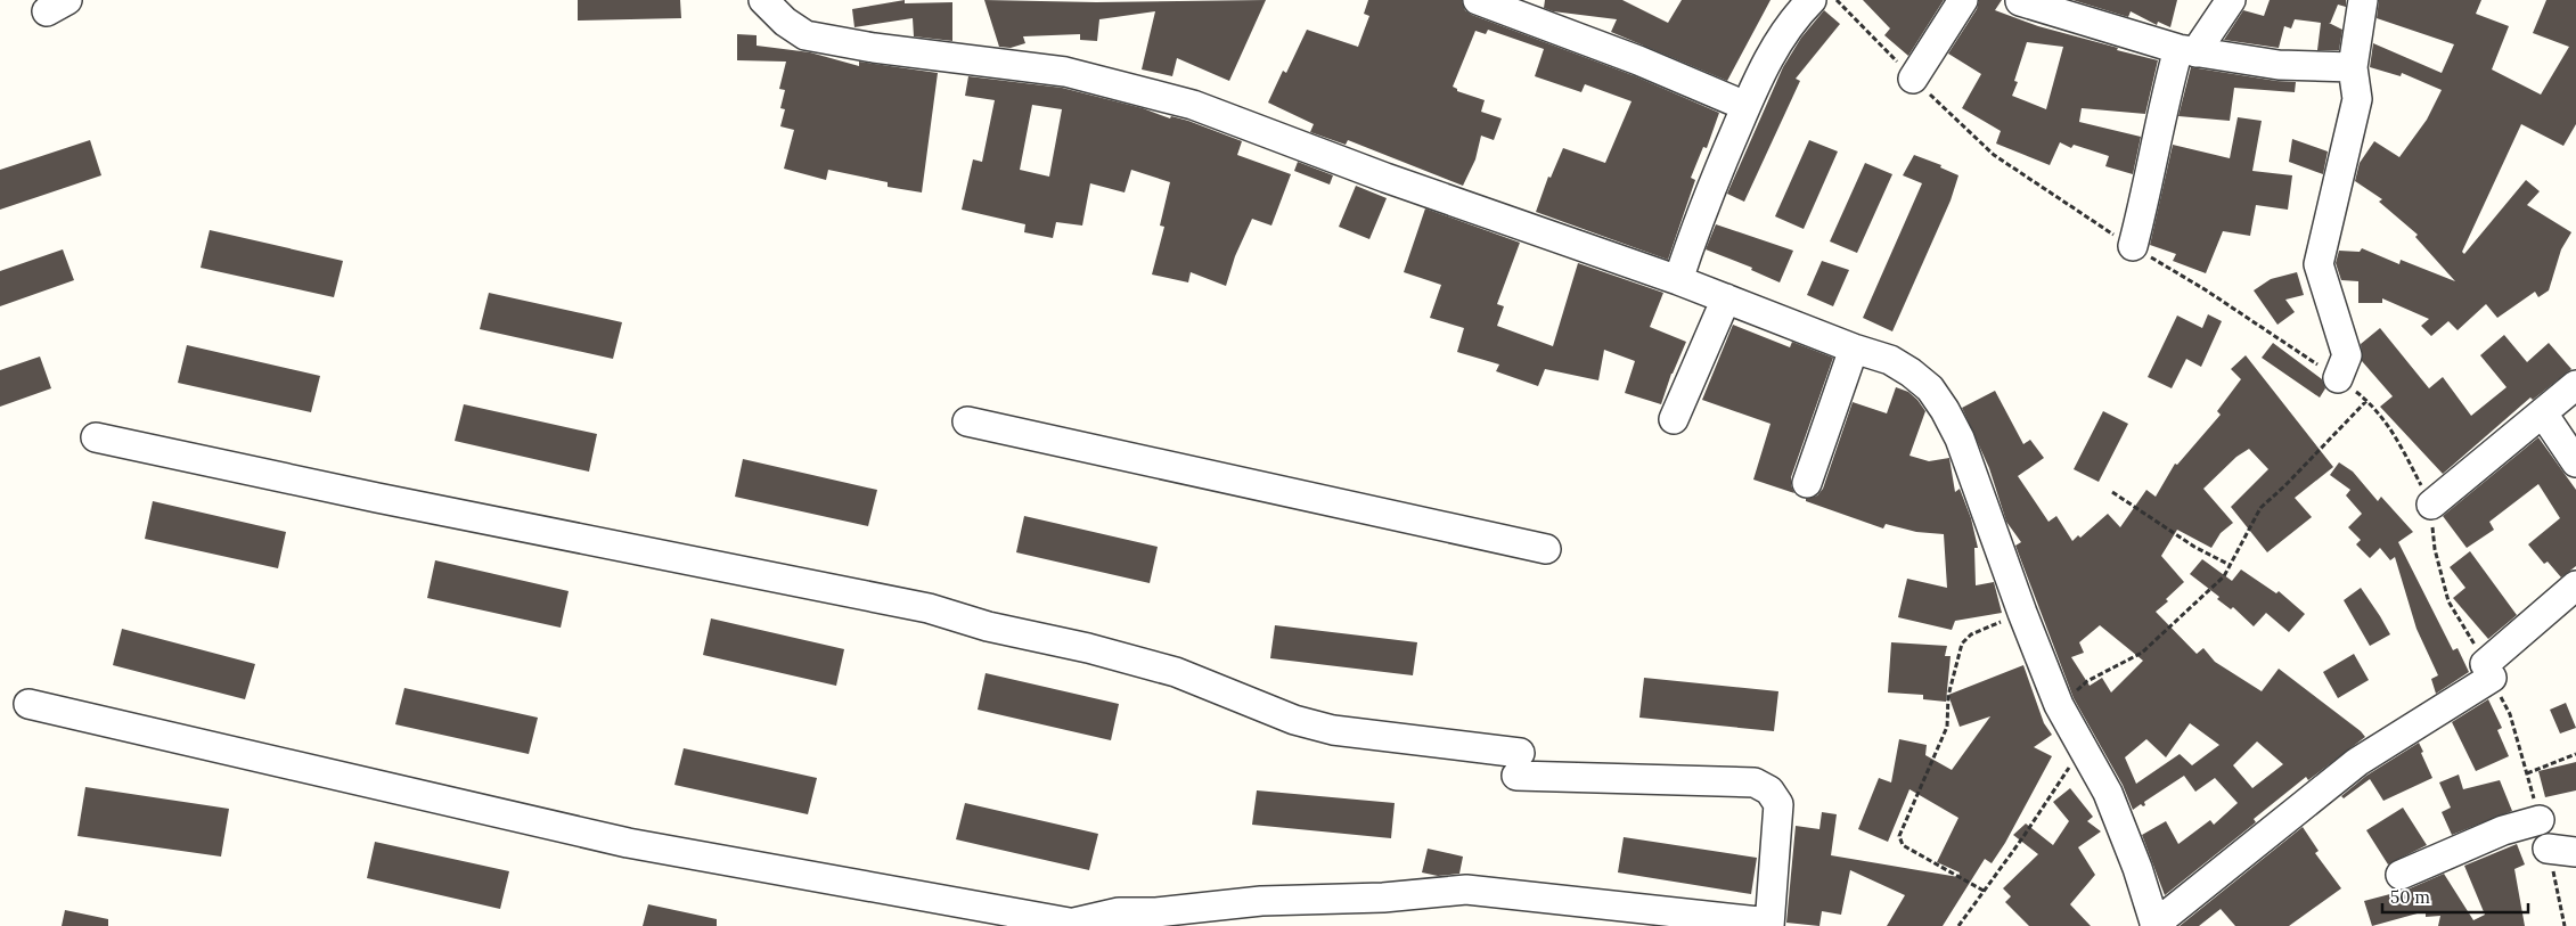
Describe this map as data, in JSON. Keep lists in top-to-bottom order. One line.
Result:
{"scale_bar":"50 m"}
